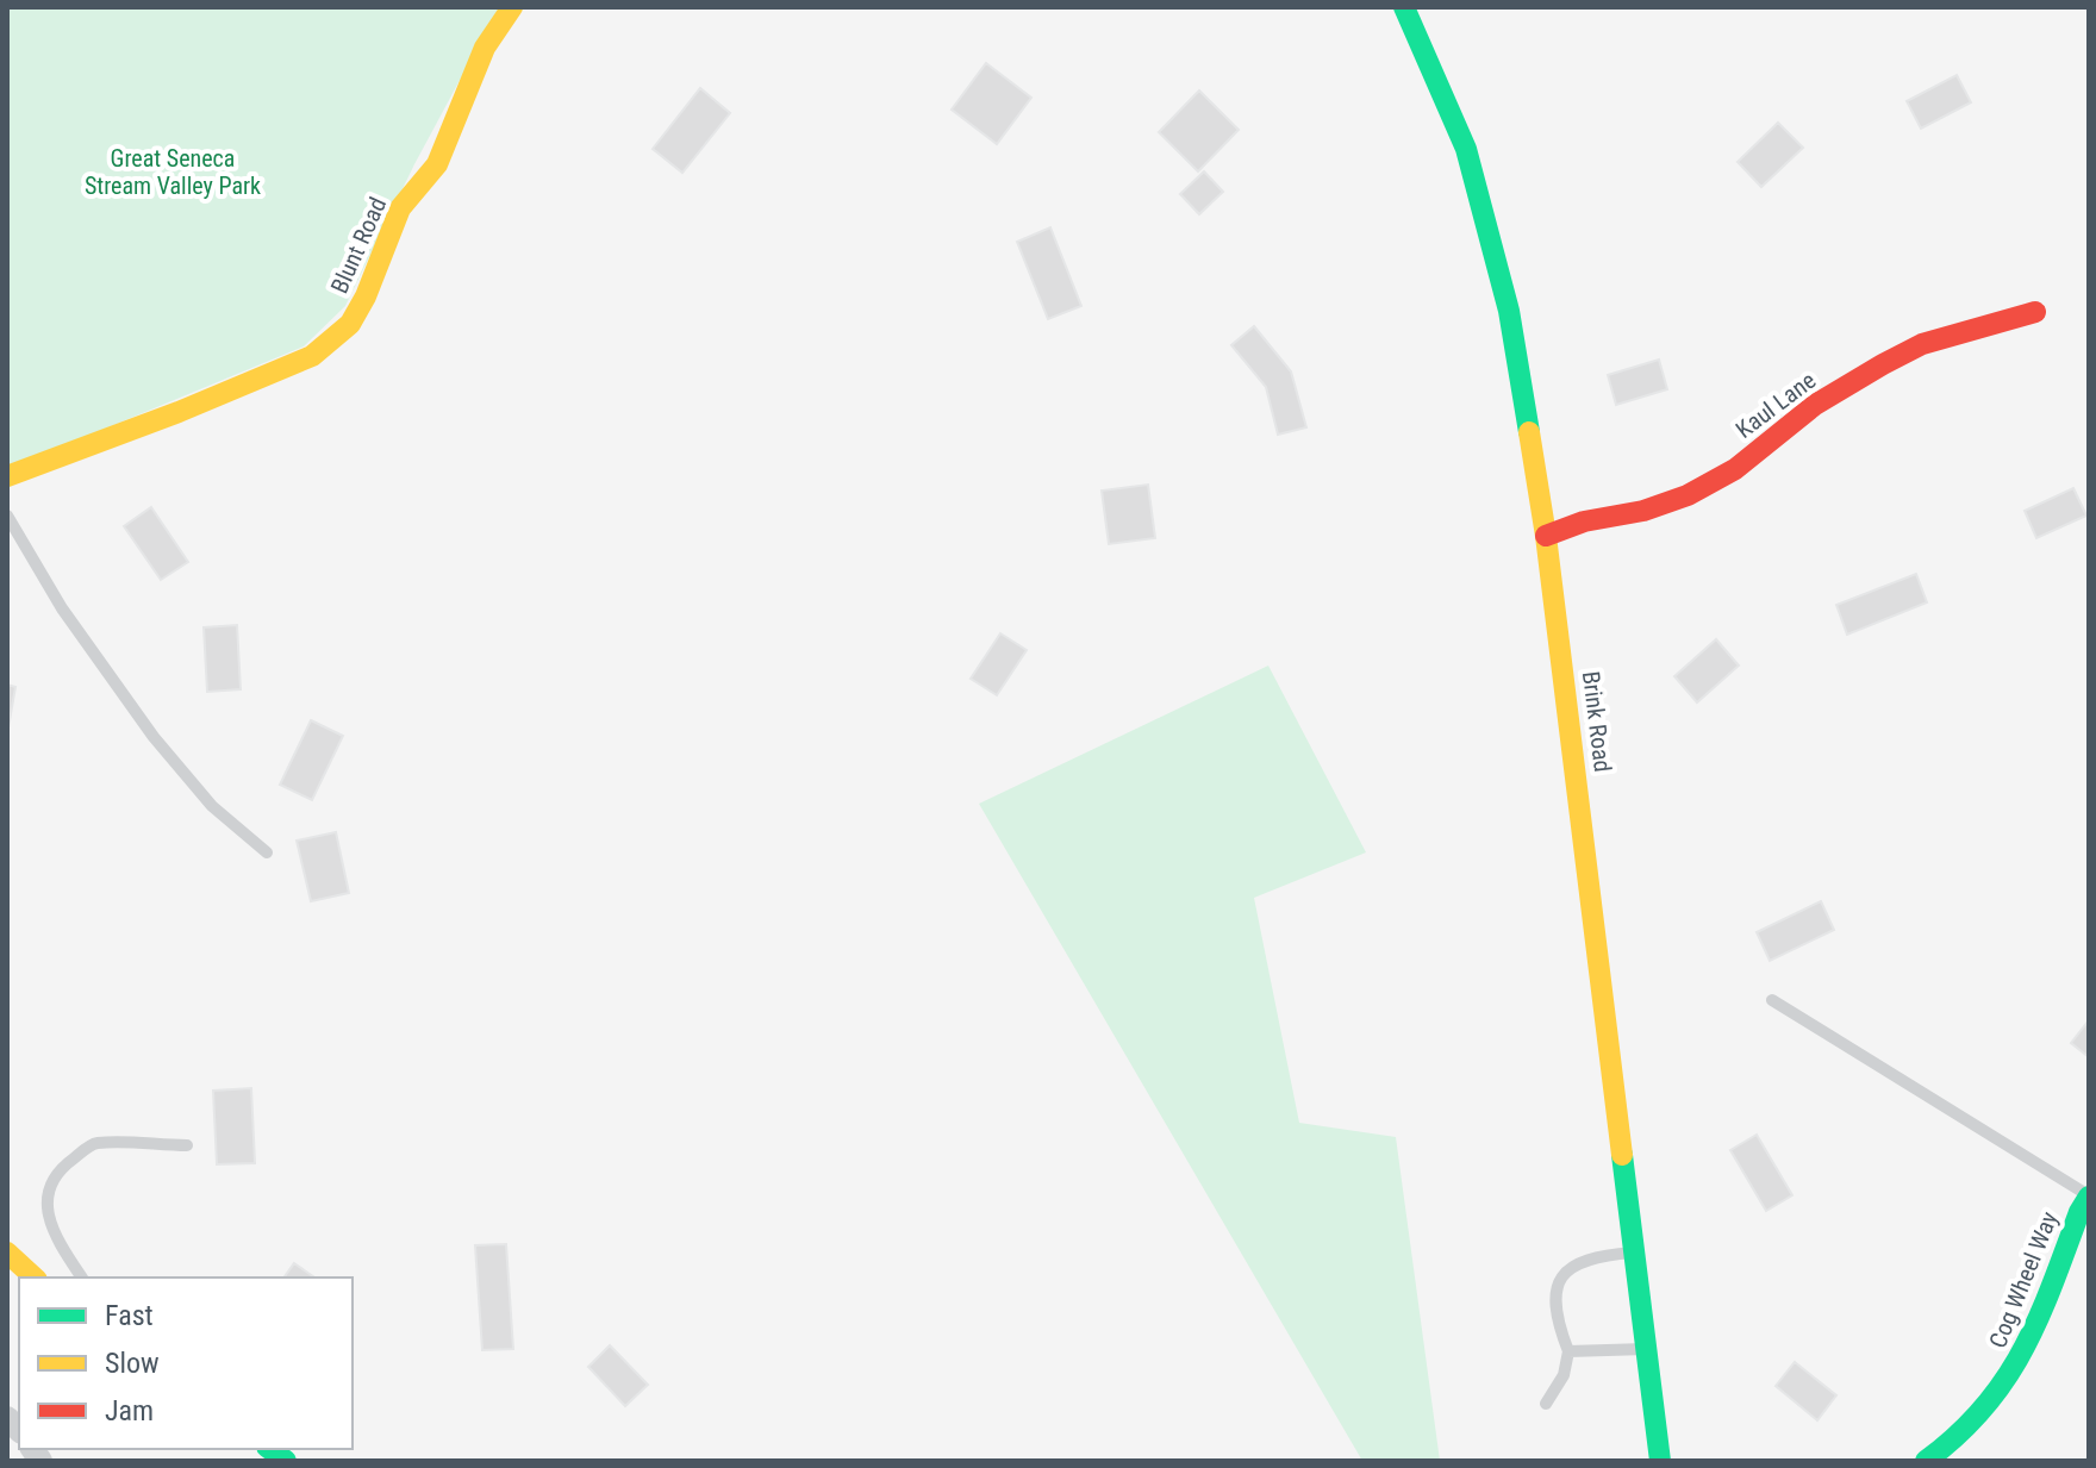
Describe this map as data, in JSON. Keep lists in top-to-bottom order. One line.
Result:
{"streets":{"street":["Blunt Road","Kaul Lane","Brink Road","Cog Wheel Way"]},"crossings":[["Kaul Lane","Brink Road"]],"parks":["Great Seneca Stream Valley Park"],"legend":["Fast","Slow","Jam"]}
